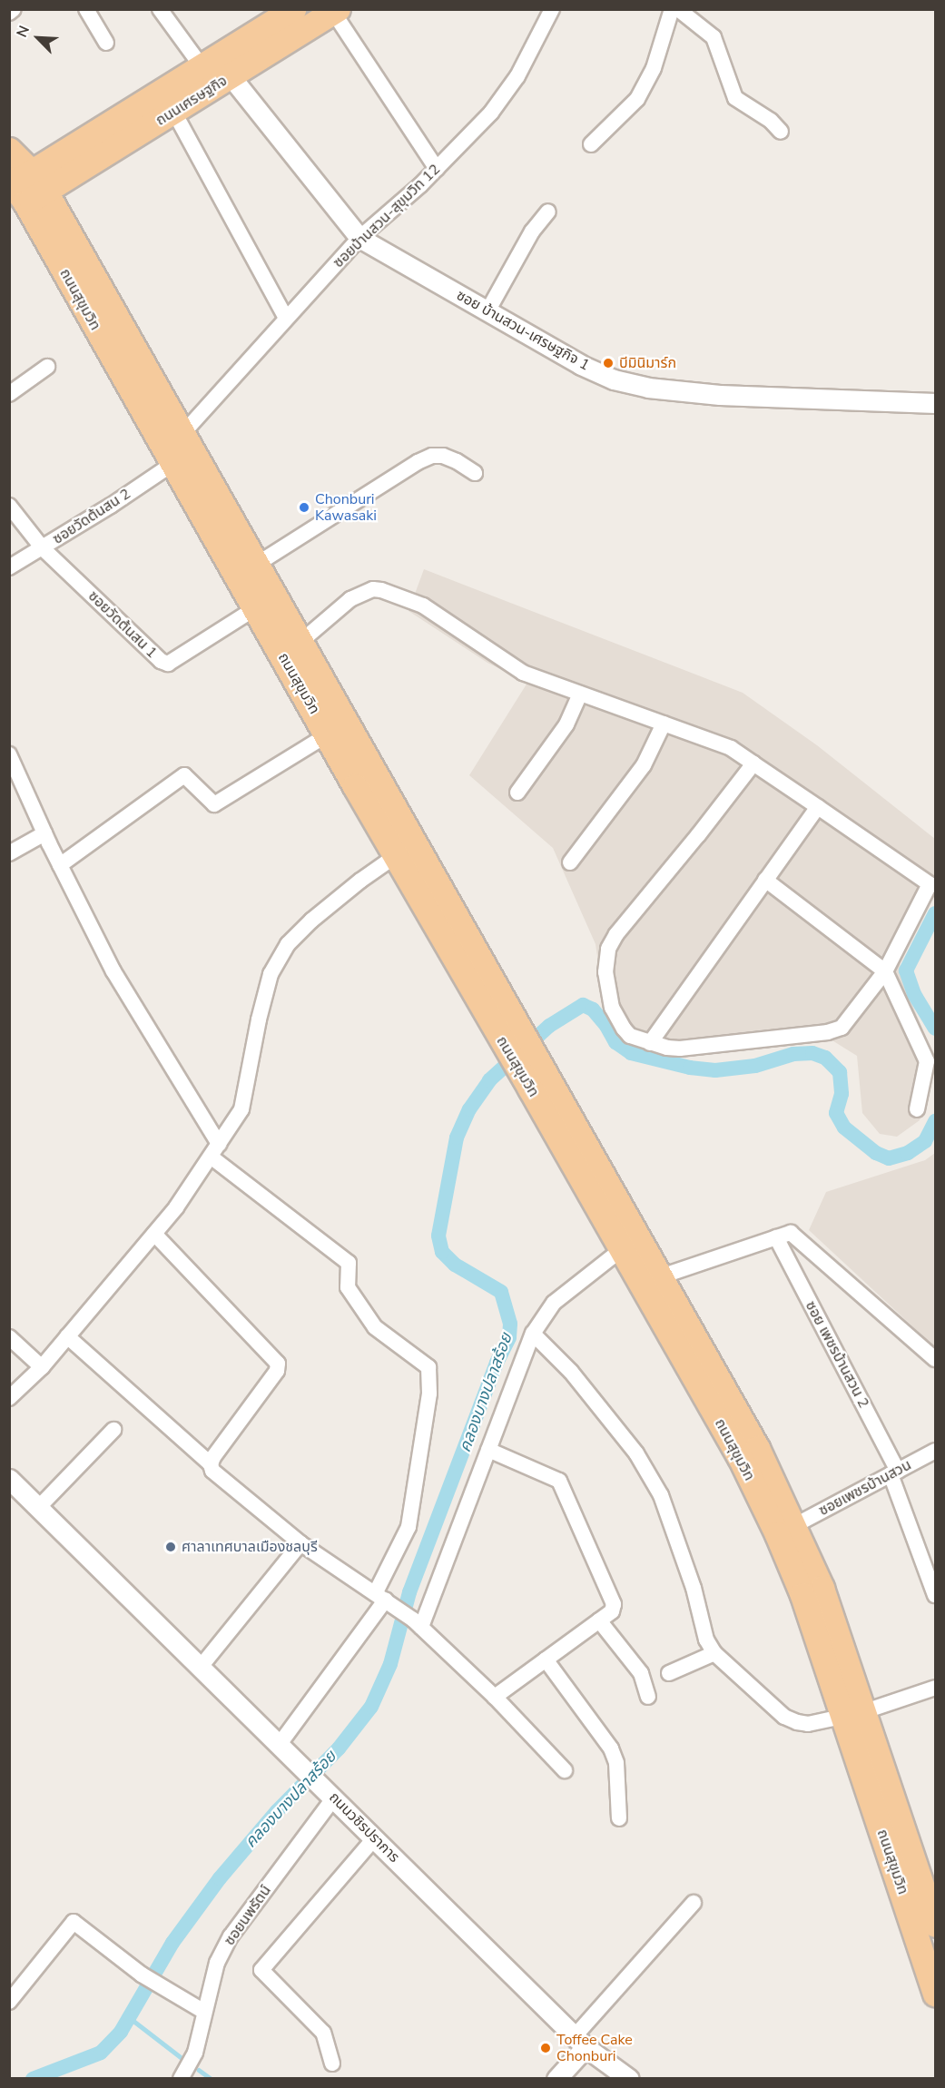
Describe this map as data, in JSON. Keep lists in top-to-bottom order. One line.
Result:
{"streets":{"main road":["ถนนเศรษฐกิจ","ถนนสุขุมวิท"],"street":["ซอยบ้านสวน-สุขุมวิท 12","ซอย บ้านสวน-เศรษฐกิจ 1","ซอยวัดต้นสน 2","ซอยวัดต้นสน 1","ซอย เพชรบ้านสวน 2","ซอยเพชรบ้านสวน","ถนนวชิรปราการ","ซอยนพรัตน์"]},"crossings":[["ถนนเศรษฐกิจ","ถนนสุขุมวิท"],["ถนนเศรษฐกิจ","ซอย บ้านสวน-เศรษฐกิจ 1"],["ซอยบ้านสวน-สุขุมวิท 12","ถนนสุขุมวิท"],["ซอยบ้านสวน-สุขุมวิท 12","ซอย บ้านสวน-เศรษฐกิจ 1"],["ถนนสุขุมวิท","ซอยวัดต้นสน 2"],["ถนนสุขุมวิท","ซอยวัดต้นสน 1"],["ถนนสุขุมวิท","ซอยเพชรบ้านสวน"],["ซอยวัดต้นสน 2","ซอยวัดต้นสน 1"],["ซอย เพชรบ้านสวน 2","ซอยเพชรบ้านสวน"],["ถนนวชิรปราการ","ซอยนพรัตน์"]],"water":["คลองบางปลาสร้อย"],"places":["บีมินิมาร์ก","Chonburi Kawasaki","ศาลาเทศบาลเมืองชลบุรี","Toffee Cake Chonburi"],"north":"top left"}
